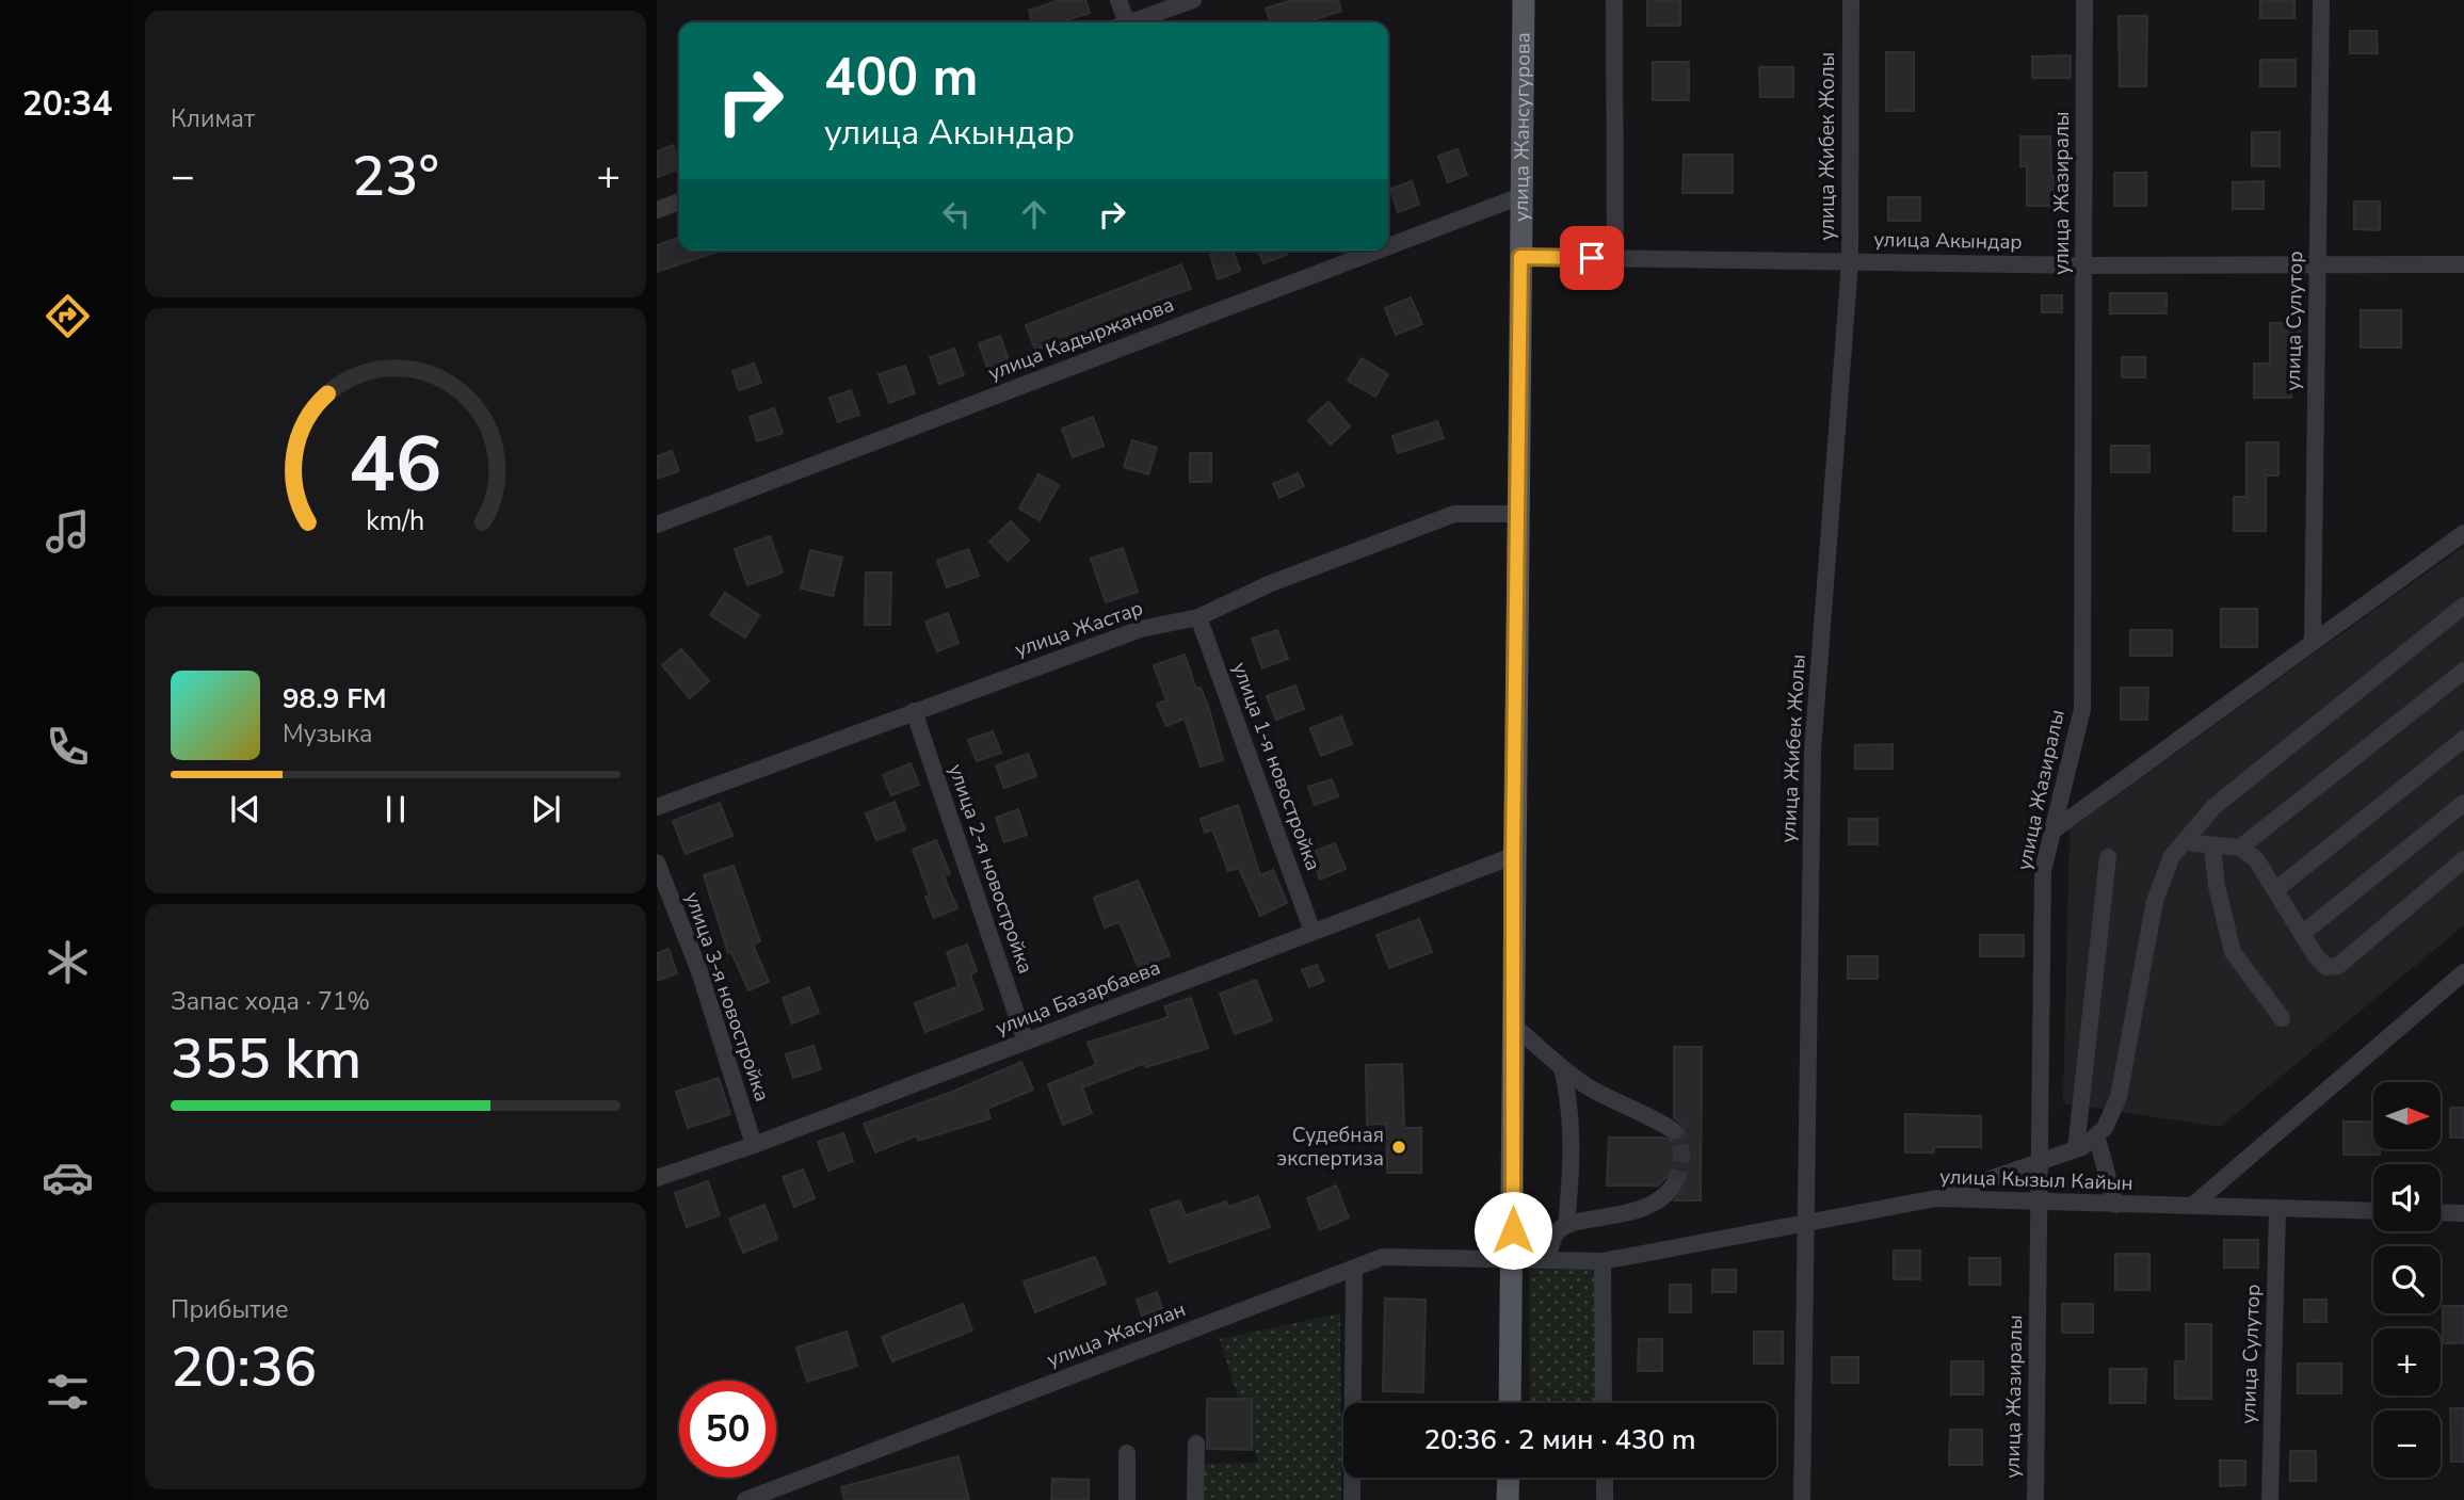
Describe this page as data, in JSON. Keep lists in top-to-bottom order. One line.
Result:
{"streets":{"main road":["улица Жансугурова"],"street":["улица Жибек Жолы","улица Жазиралы","улица Акындар","улица Сулутор","улица Кадыржанова","улица Жастар","улица 1-я новостройка","улица 2-я новостройка","улица 3-я новостройка","улица Базарбаева","улица Кызыл Кайын","улица Жасулан"]},"crossings":[["улица Жансугурова","улица Акындар"],["улица Жансугурова","улица Кадыржанова"],["улица Жансугурова","улица Жастар"],["улица Жансугурова","улица Базарбаева"],["улица Жансугурова","улица Кызыл Кайын"],["улица Жансугурова","улица Жасулан"],["улица Жибек Жолы","улица Акындар"],["улица Жибек Жолы","улица Кызыл Кайын"],["улица Жазиралы","улица Акындар"],["улица Жазиралы","улица Кызыл Кайын"],["улица Акындар","улица Сулутор"],["улица Сулутор","улица Кызыл Кайын"],["улица Жастар","улица 1-я новостройка"],["улица Жастар","улица 2-я новостройка"],["улица 1-я новостройка","улица Базарбаева"],["улица 2-я новостройка","улица Базарбаева"],["улица 3-я новостройка","улица Базарбаева"],["улица Кызыл Кайын","улица Жасулан"]],"places":["Судебная экспертиза"],"north":"right","page":{"tabs":"20:34","tile":["Климат",["Запас хода · 71%","355 km"],["Прибытие","20:36"]],"turn":["400 m","улица Акындар"],"heat":["−","23°","+"],"song":["98.9 FM","Музыка"],"map_buttons":["+","−"],"limit":"50","trip":"20:36 · 2 мин · 430 m","gauge":["46","km/h"]}}
